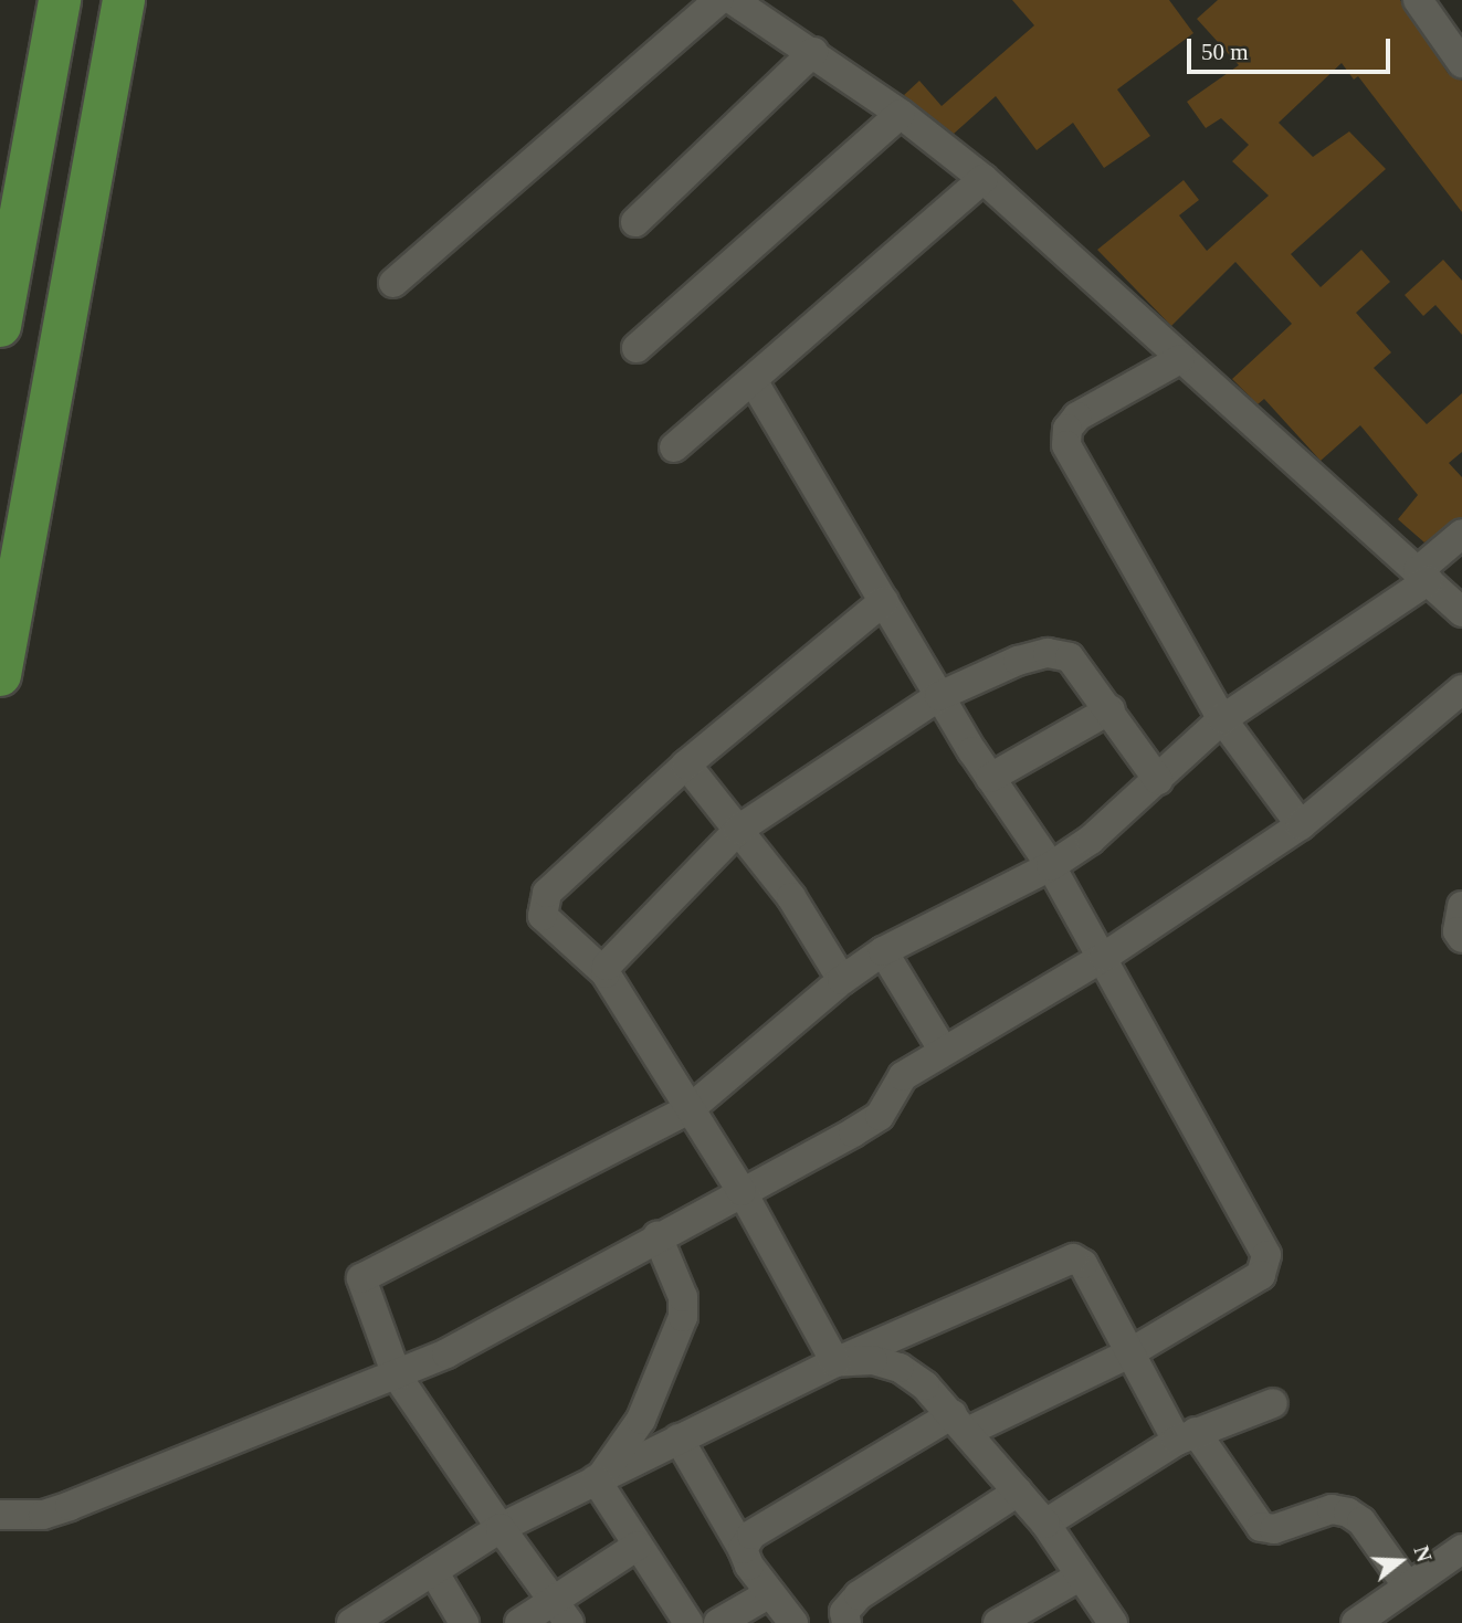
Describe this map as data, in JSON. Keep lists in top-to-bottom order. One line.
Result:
{"scale_bar":"50 m","north":"right"}
